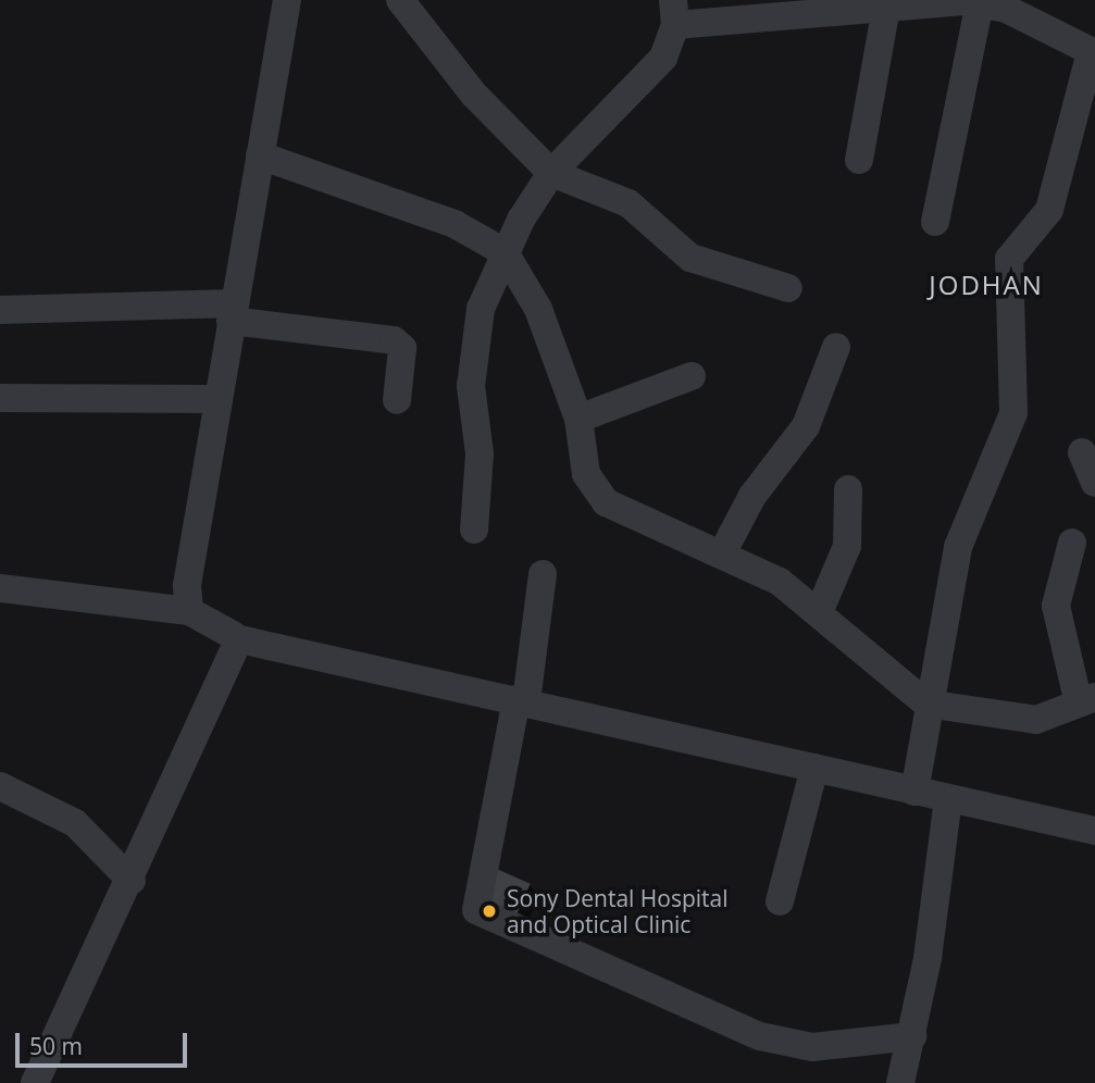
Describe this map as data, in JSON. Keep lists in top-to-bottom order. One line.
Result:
{"districts":["JODHAN"],"places":["Sony Dental Hospital and Optical Clinic"],"scale_bar":"50 m"}
